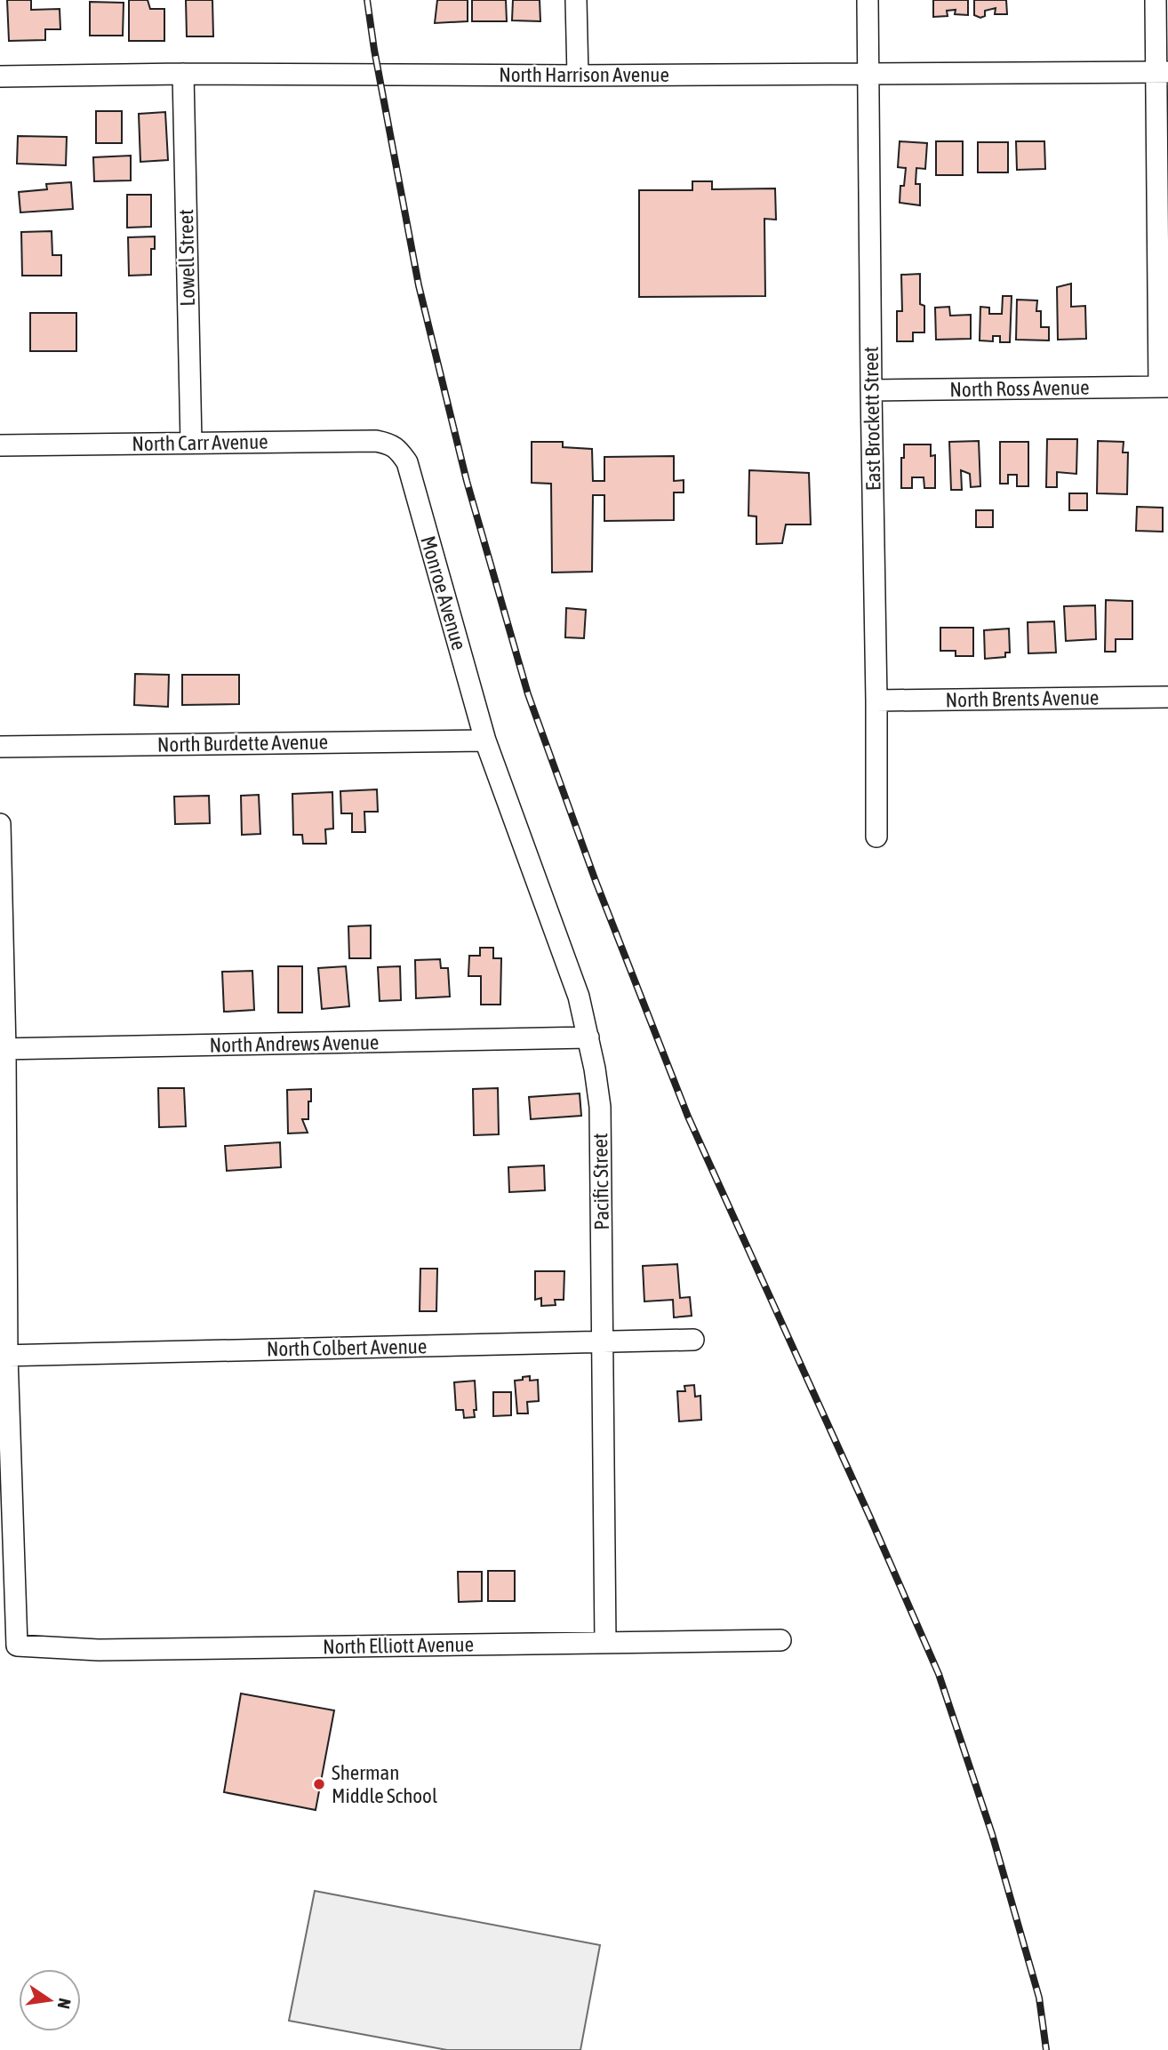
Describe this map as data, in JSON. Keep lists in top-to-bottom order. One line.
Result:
{"streets":{"street":["North Harrison Avenue","Lowell Street","North Ross Avenue","East Brockett Street","North Carr Avenue","Monroe Avenue","North Brents Avenue","North Burdette Avenue","North Andrews Avenue","Pacific Street","North Colbert Avenue","North Elliott Avenue"]},"crossings":[["North Harrison Avenue","Lowell Street"],["North Harrison Avenue","East Brockett Street"],["Lowell Street","North Carr Avenue"],["North Ross Avenue","East Brockett Street"],["East Brockett Street","North Brents Avenue"],["North Carr Avenue","Monroe Avenue"],["Monroe Avenue","North Burdette Avenue"],["Monroe Avenue","Pacific Street"],["North Burdette Avenue","Pacific Street"],["North Andrews Avenue","Pacific Street"],["Pacific Street","North Colbert Avenue"],["Pacific Street","North Elliott Avenue"],["North Colbert Avenue","North Elliott Avenue"]],"places":["Sherman Middle School"],"north":"right"}
